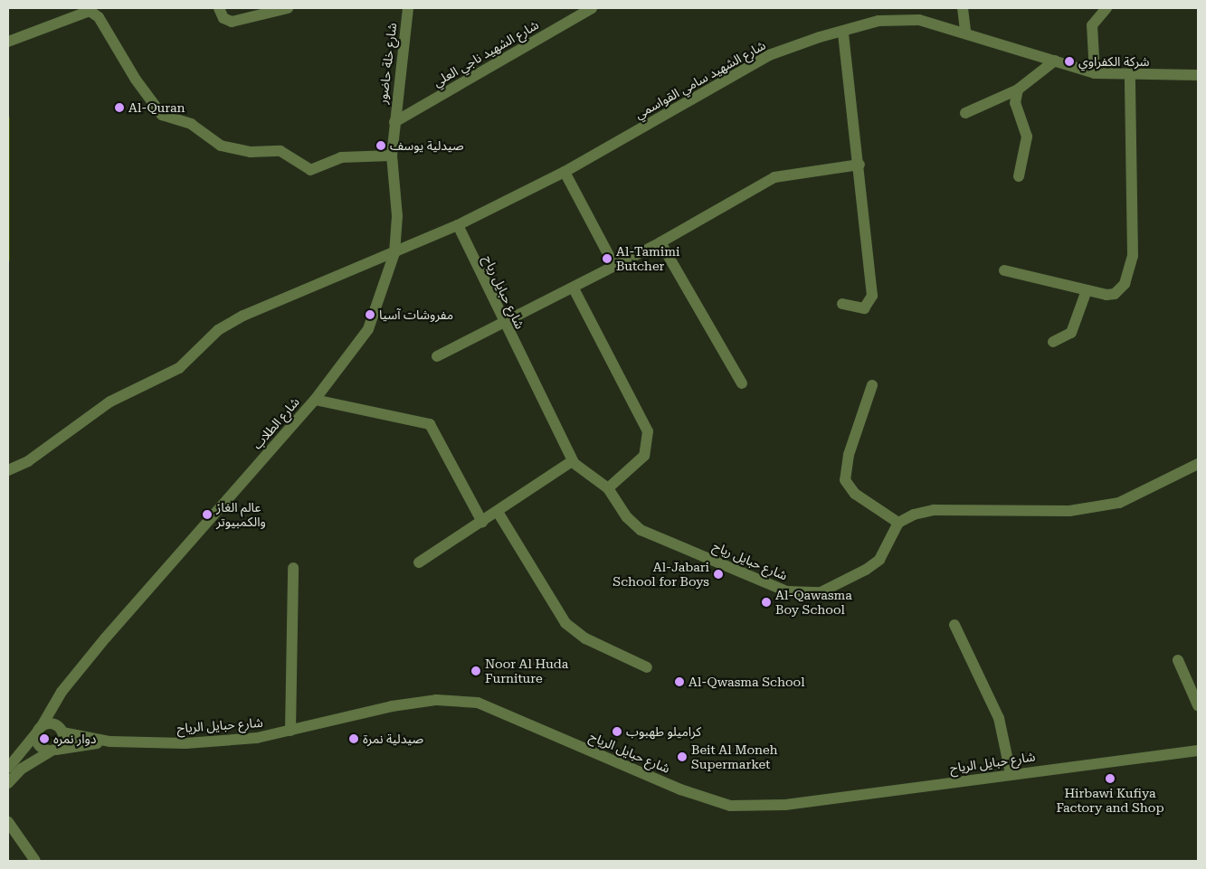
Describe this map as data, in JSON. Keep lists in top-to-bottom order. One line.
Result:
{"streets":{"street":["شارع الشهيد ناجي العلي","شارع خلة حاضور","شارع الشهيد سامي القواسمي","شارع حبايل رياح","شارع الطلاب","شارع حبايل الرياح"]},"crossings":[["شارع الشهيد ناجي العلي","شارع خلة حاضور"],["شارع الشهيد ناجي العلي","شارع الطلاب"],["شارع خلة حاضور","شارع الطلاب"],["شارع الشهيد سامي القواسمي","شارع حبايل رياح"],["شارع الشهيد سامي القواسمي","شارع الطلاب"]],"places":["شركة الكفراوي","Al-Quran","صيدلية يوسف","Al-Tamimi Butcher","مفروشات آسيا","عالم الغاز والكمبيوتر","Al-Jabari School for Boys","Al-Qawasma Boy School","Noor Al Huda Furniture","Al-Qwasma School","كراميلو طهبوب","دوار نمره","صيدلية نمرة","Beit Al Moneh Supermarket","Hirbawi Kufiya Factory and Shop"]}
